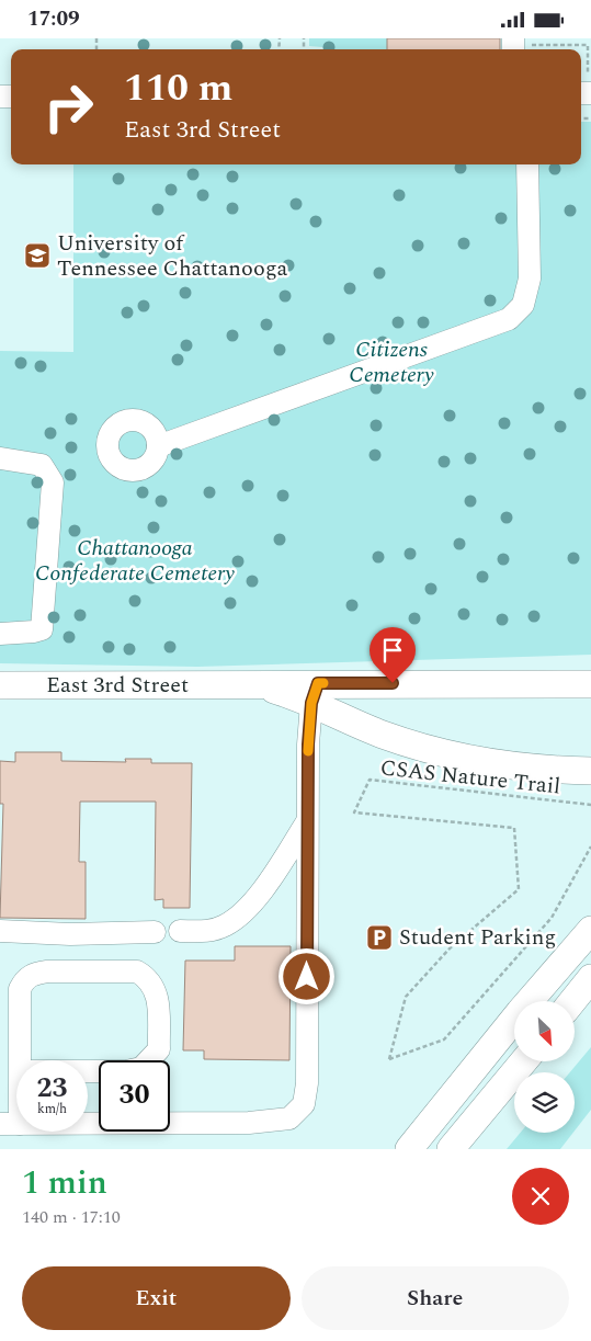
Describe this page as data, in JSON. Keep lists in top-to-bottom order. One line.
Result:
{"streets":{"main road":["East 3rd Street"],"path":["CSAS Nature Trail"]},"parks":["Citizens Cemetery","Chattanooga Confederate Cemetery"],"places":{"school or university":["University of Tennessee Chattanooga"],"parking":["Student Parking"]},"north":"bottom right","page":{"status":"17:09","turn":["110 m","East 3rd Street"],"speed":"23 km/h","limit":"30","heading":["1 min","140 m · 17:10"],"buttons":["Exit","Share"]}}
